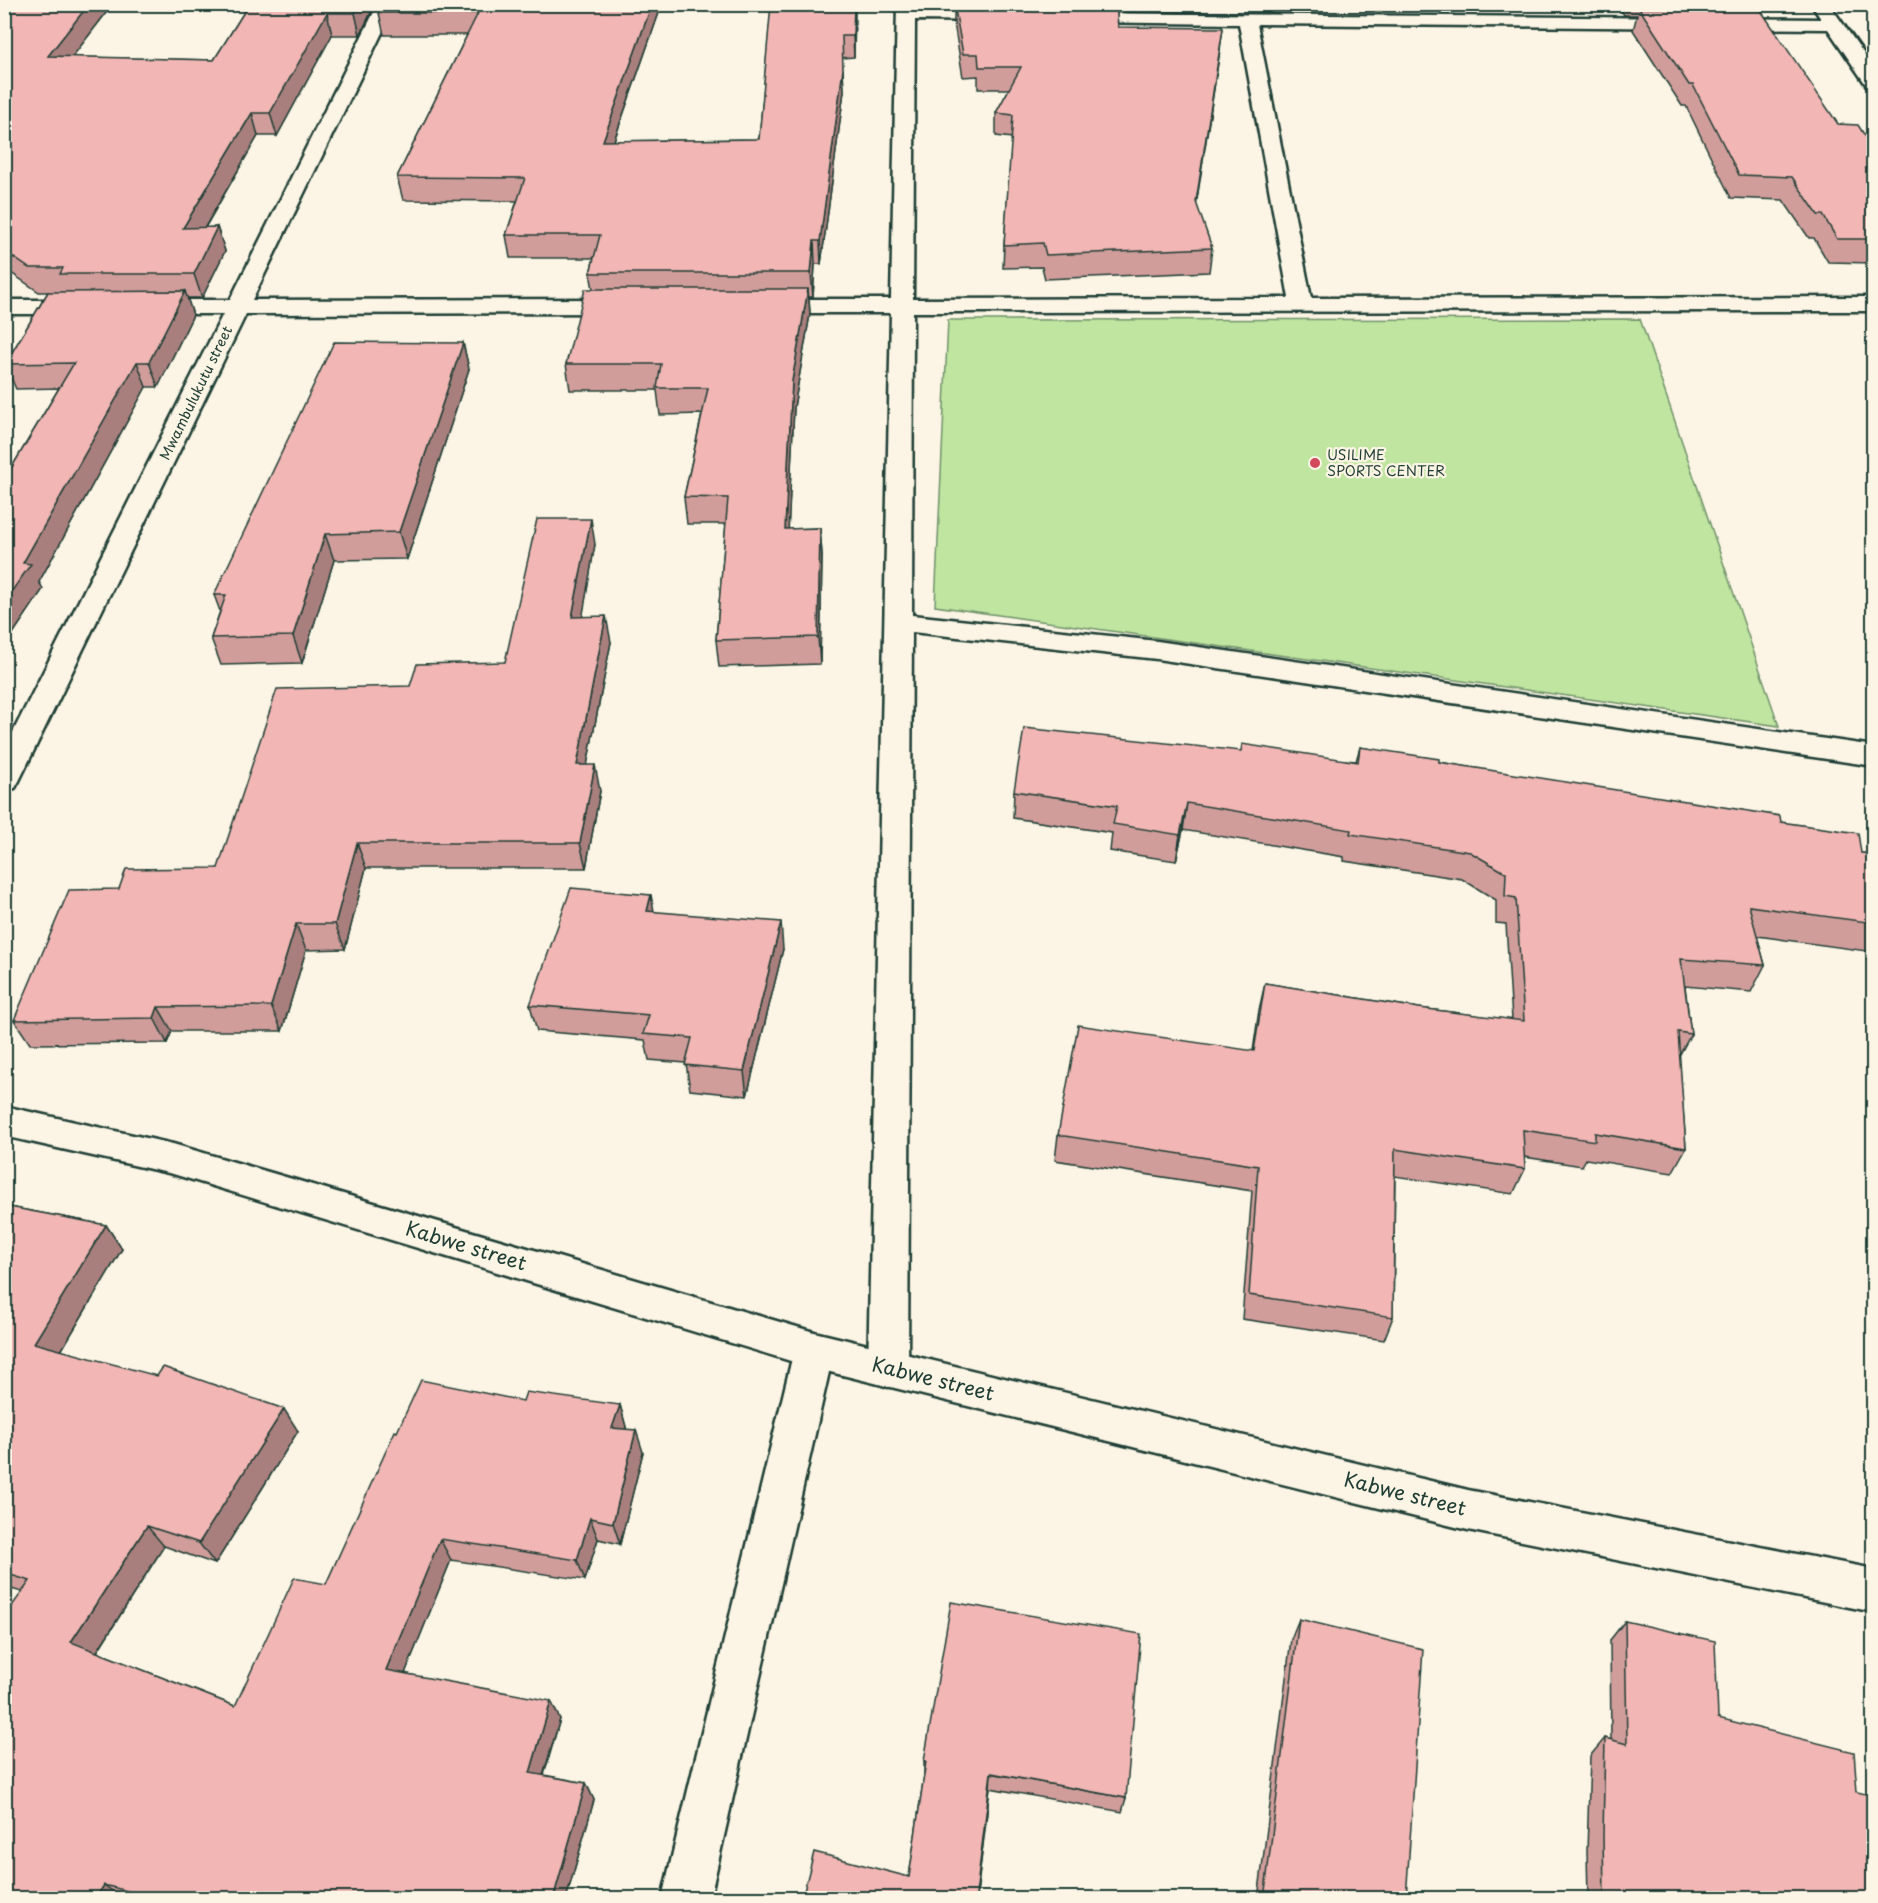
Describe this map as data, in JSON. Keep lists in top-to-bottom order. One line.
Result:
{"streets":{"street":["Mwambulukutu street","Kabwe street"]},"places":["USILIME SPORTS CENTER"]}
